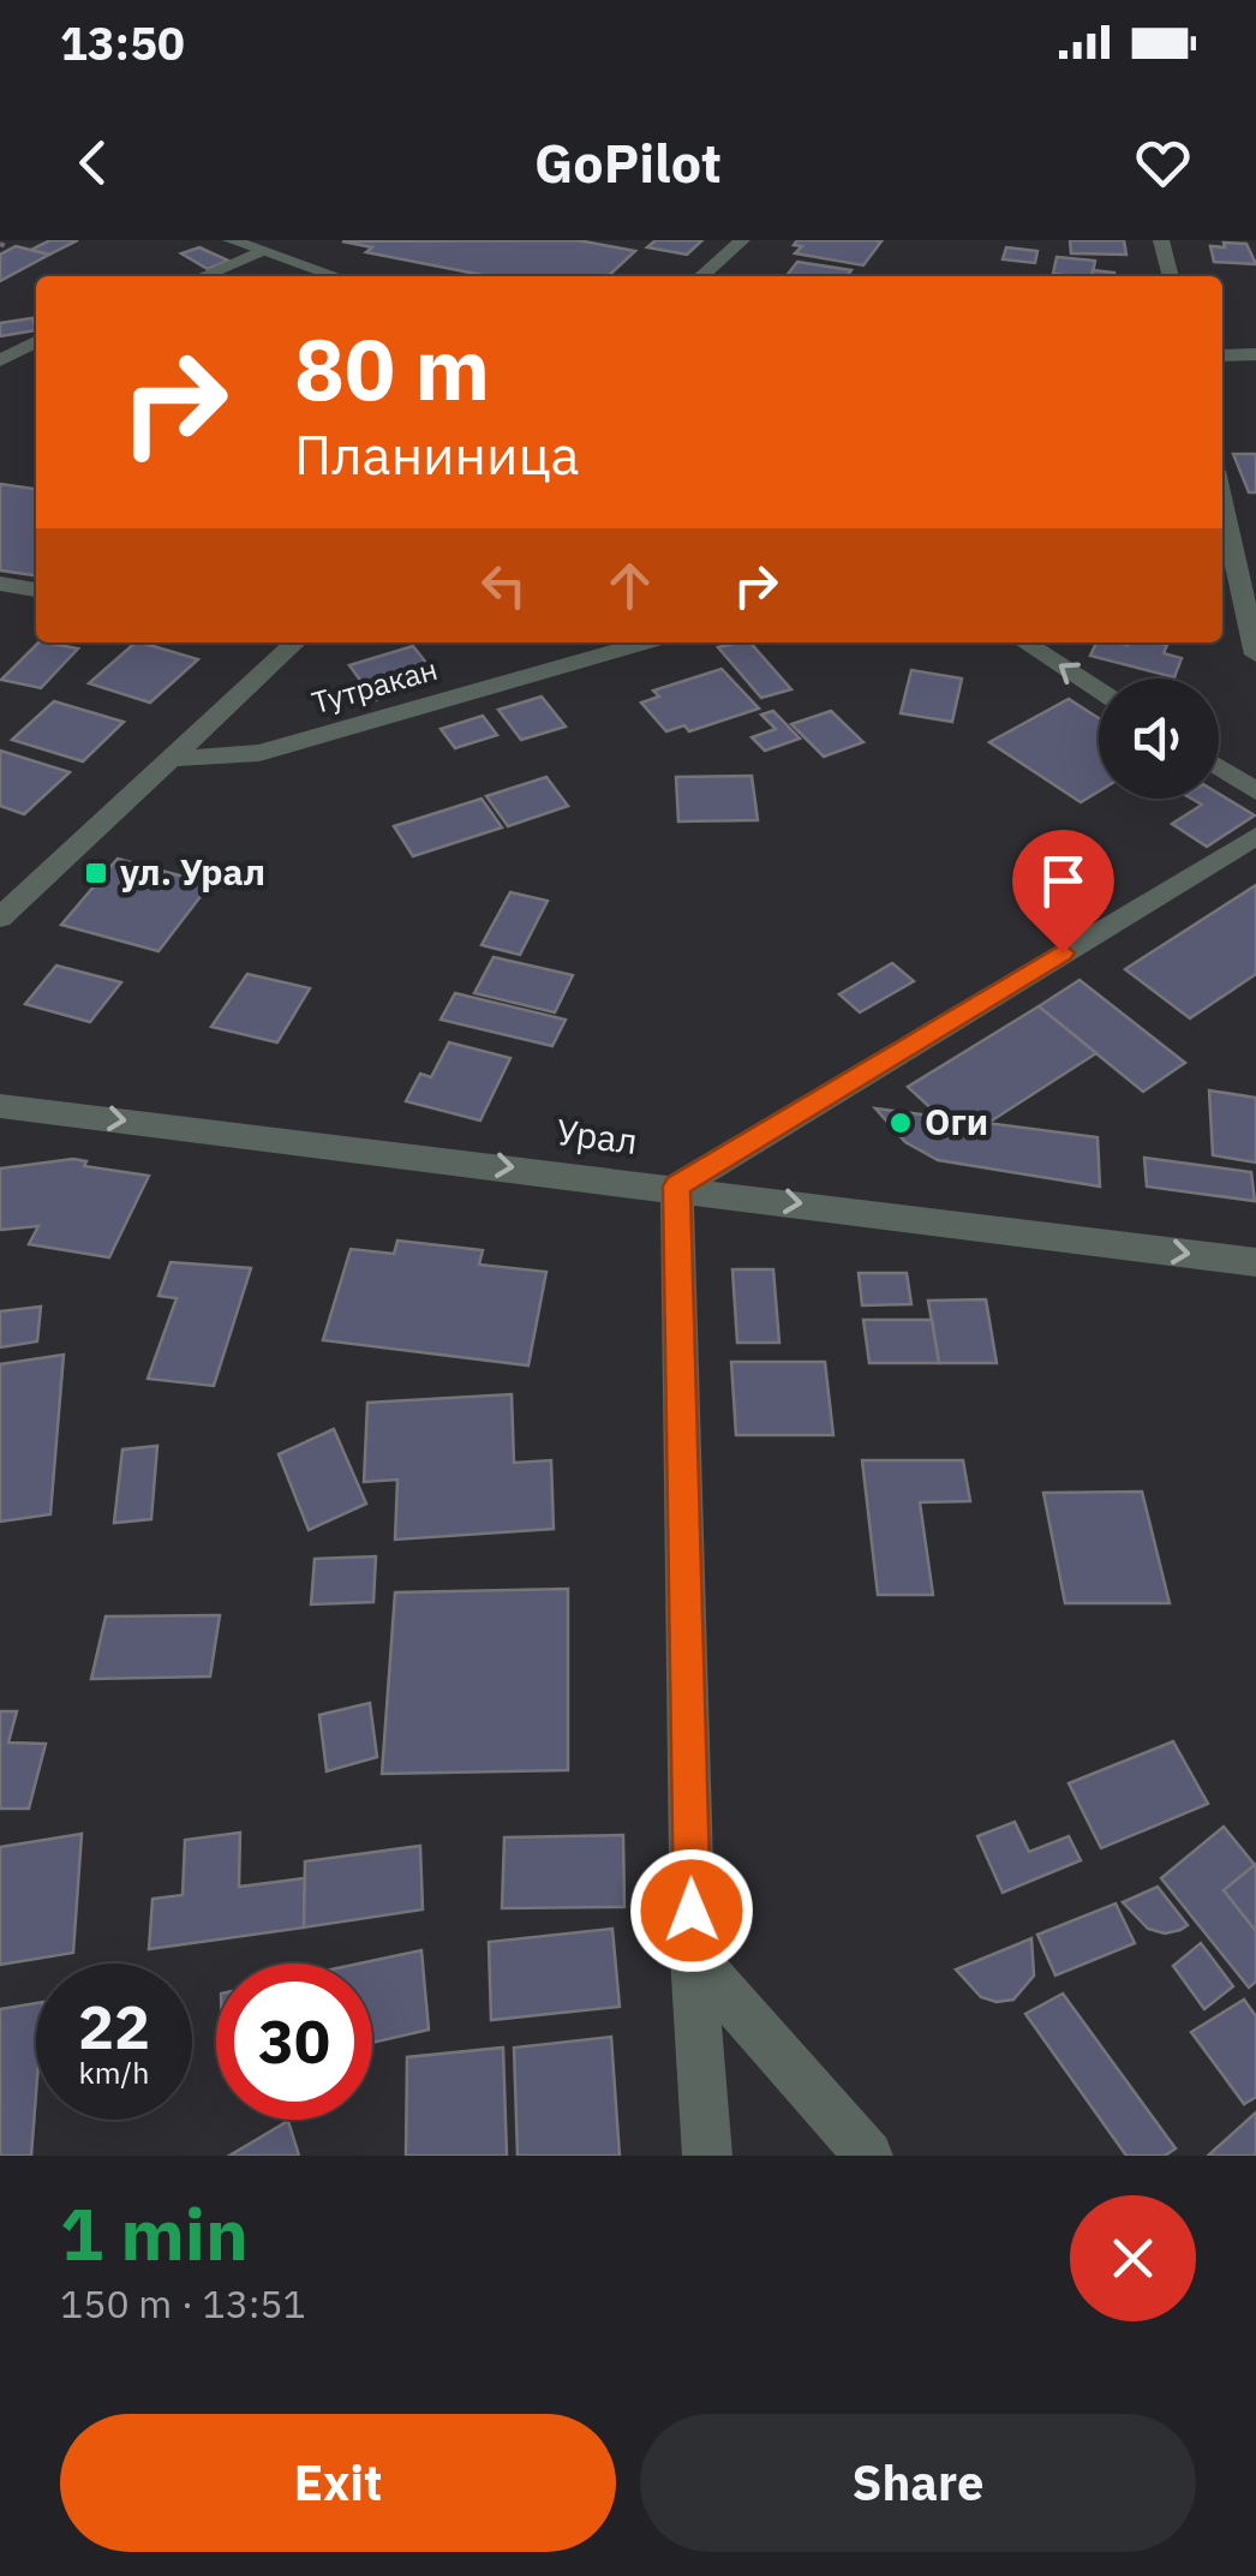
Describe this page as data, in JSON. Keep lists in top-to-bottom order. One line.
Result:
{"streets":{"street":["Тутракан","Урал"]},"one_way":["Урал"],"places":{"transit":["ул. Урал"],"other":["Оги"]},"page":{"status":"13:50","header":"GoPilot","turn":["80 m","Планиница"],"speed":"22 km/h","limit":"30","heading":["1 min","150 m · 13:51"],"buttons":["Exit","Share"]}}
